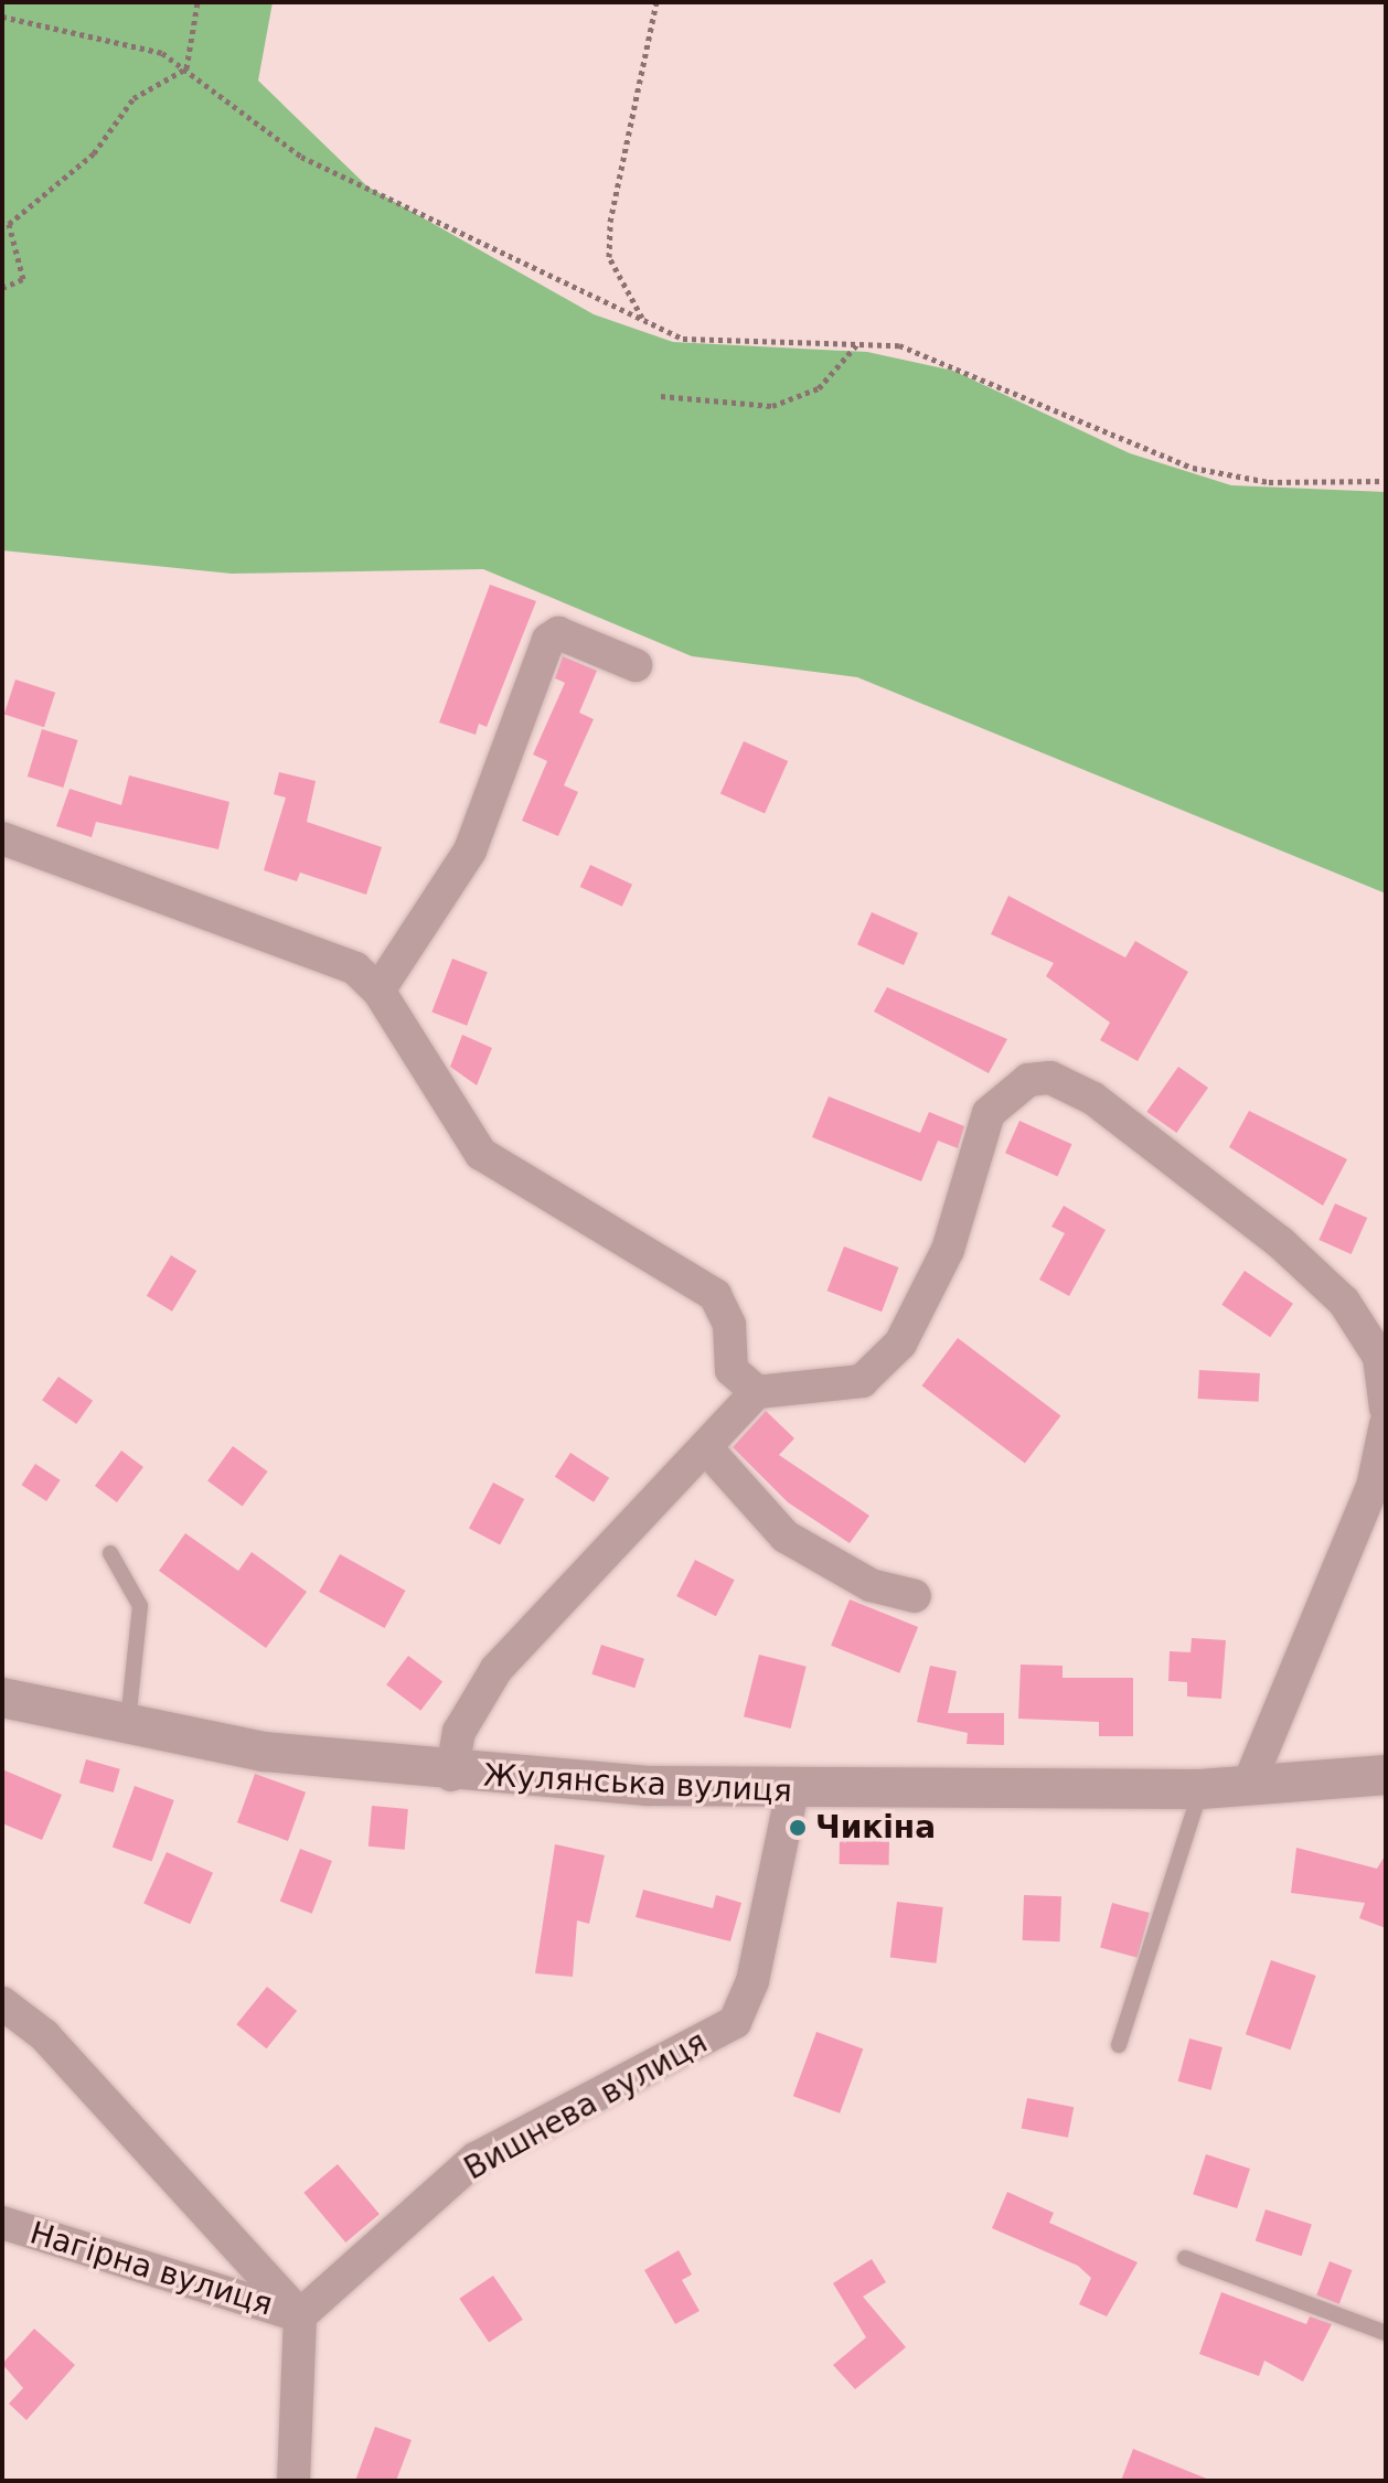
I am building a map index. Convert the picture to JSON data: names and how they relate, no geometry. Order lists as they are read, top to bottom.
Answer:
{
  "streets": {
    "street": ["Жулянська вулиця", "Вишнева вулиця", "Нагірна вулиця"]
  },
  "crossings": [
    ["Жулянська вулиця", "Вишнева вулиця"],
    ["Вишнева вулиця", "Нагірна вулиця"]
  ],
  "places": ["Чикіна"]
}
